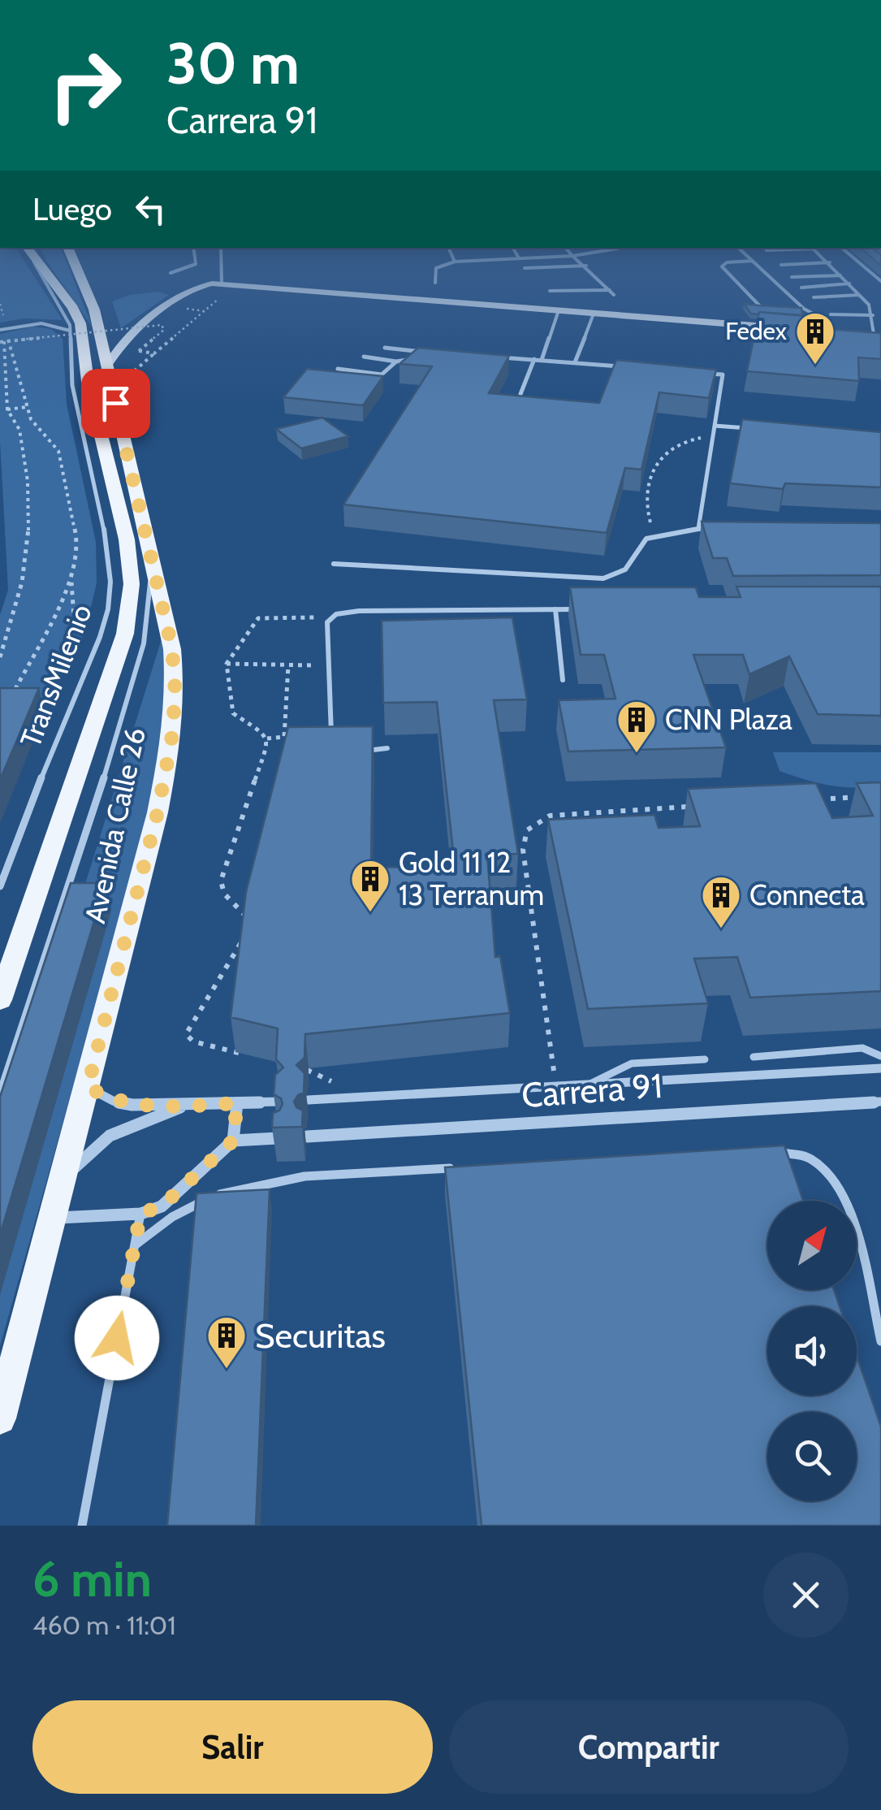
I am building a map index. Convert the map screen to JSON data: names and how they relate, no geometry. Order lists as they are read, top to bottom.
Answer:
{
  "streets": {
    "main road": ["Avenida Calle 26"],
    "street": ["Carrera 91"],
    "lane": ["TransMilenio"]
  },
  "places": {
    "building": [
      "Fedex",
      "CNN Plaza",
      "Gold 11 12 13 Terranum",
      "Connecta",
      "Securitas"
    ]
  },
  "north": "top right",
  "page": {
    "turn": ["30 m", "Carrera 91"],
    "then": "Luego",
    "heading": ["6 min", "460 m · 11:01"],
    "buttons": ["Salir", "Compartir"]
  }
}
